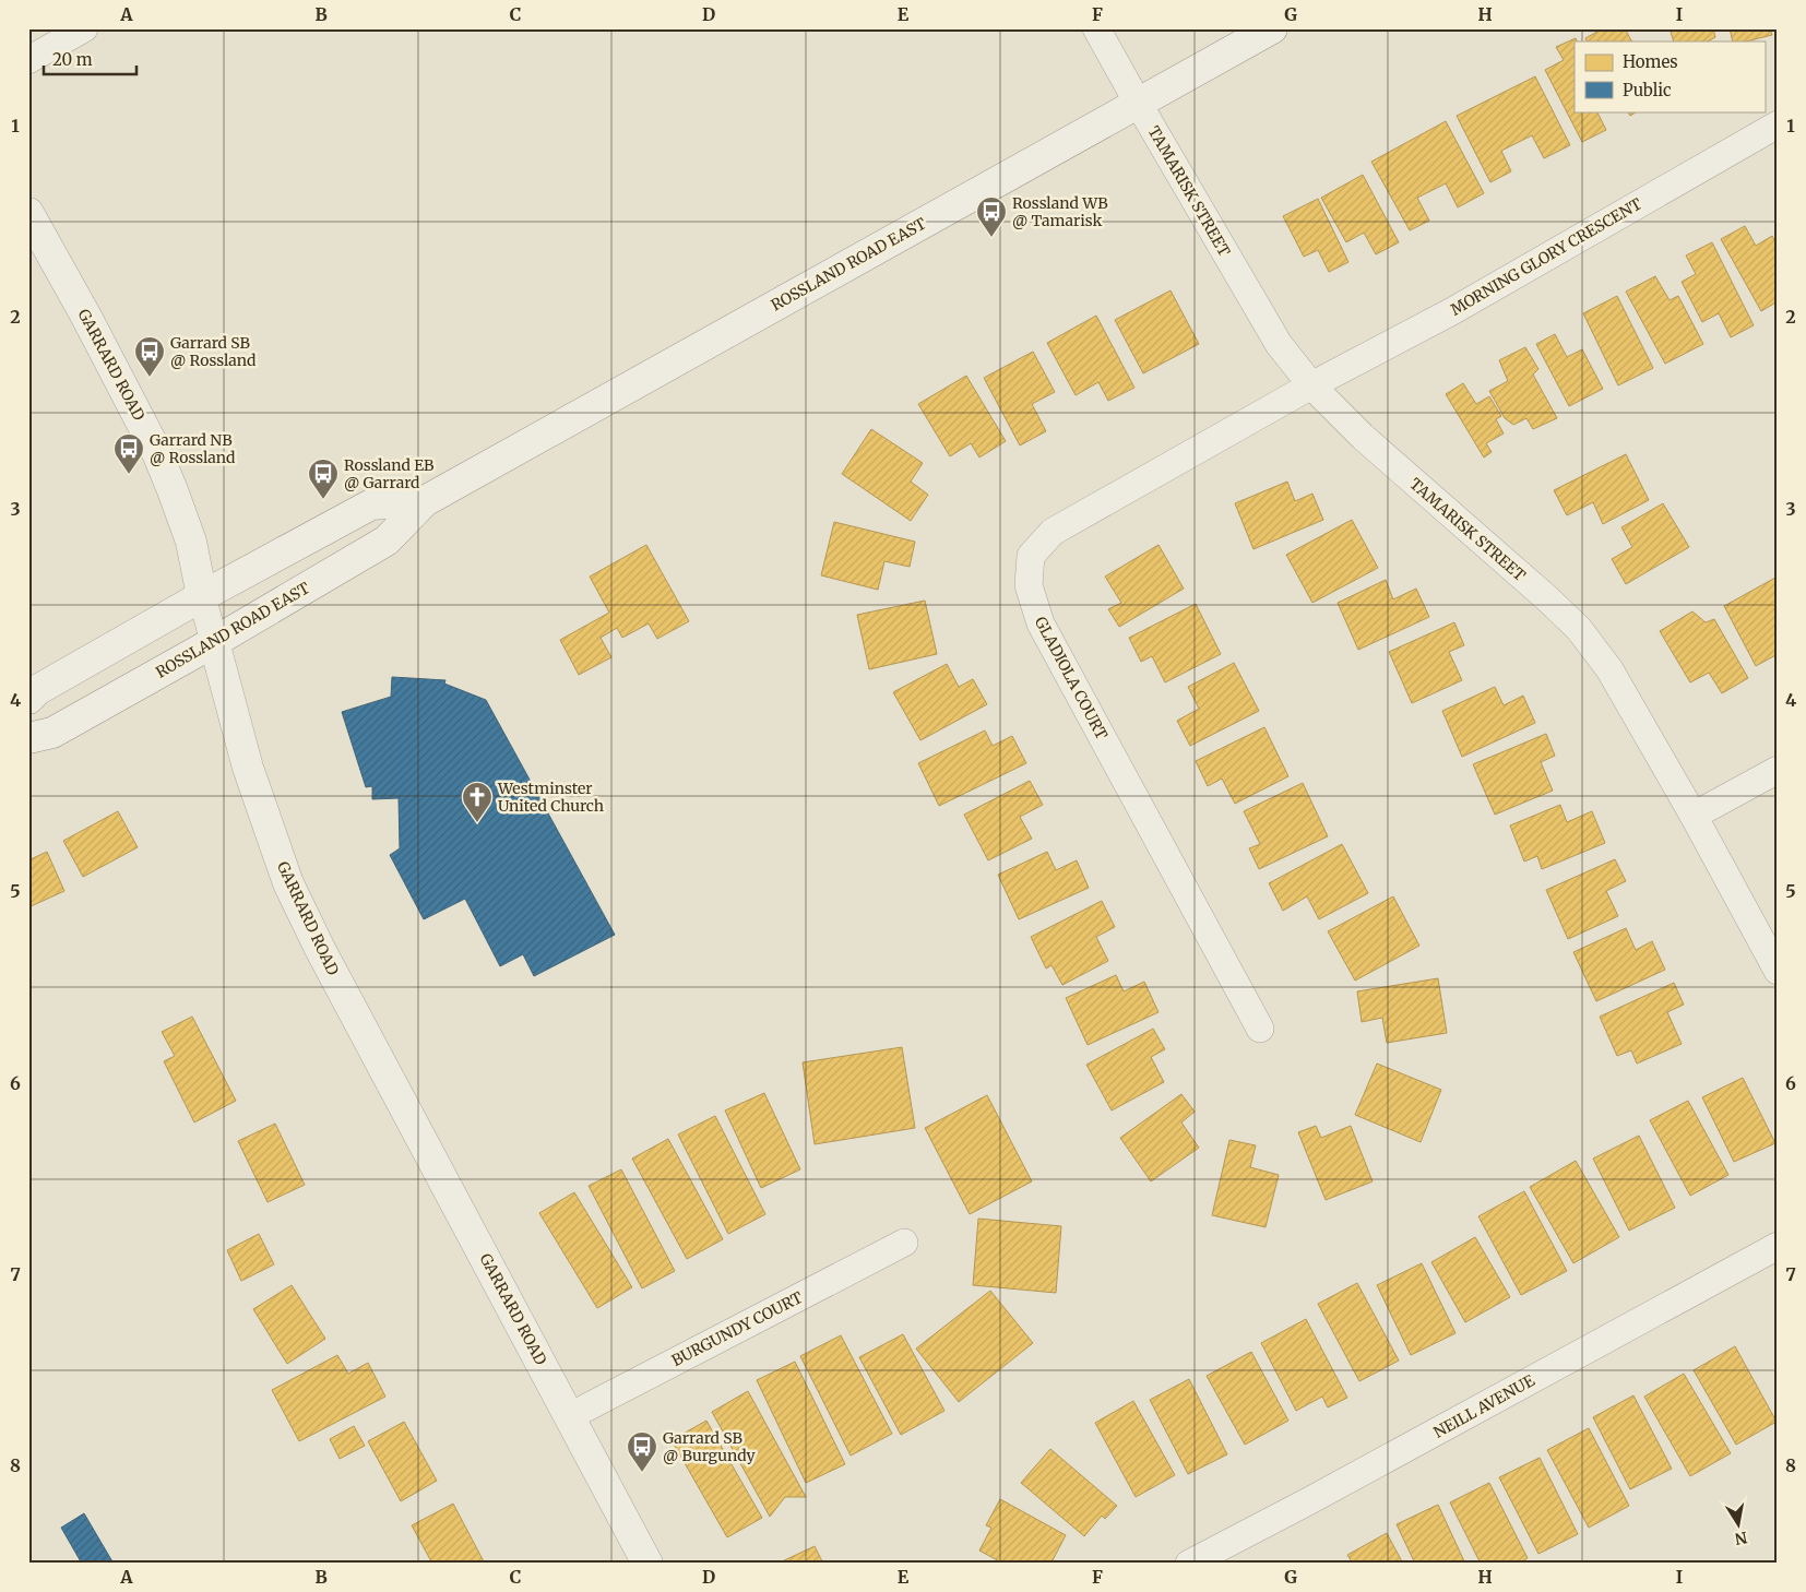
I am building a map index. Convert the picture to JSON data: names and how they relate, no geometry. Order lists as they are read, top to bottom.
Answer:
{
  "streets": {
    "main road": ["ROSSLAND ROAD EAST", "GARRARD ROAD"],
    "street": [
      "TAMARISK STREET",
      "MORNING GLORY CRESCENT",
      "GLADIOLA COURT",
      "BURGUNDY COURT",
      "NEILL AVENUE"
    ]
  },
  "crossings": [
    ["TAMARISK STREET", "MORNING GLORY CRESCENT"],
    ["TAMARISK STREET", "ROSSLAND ROAD EAST"],
    ["TAMARISK STREET", "GLADIOLA COURT"],
    ["MORNING GLORY CRESCENT", "GLADIOLA COURT"],
    ["ROSSLAND ROAD EAST", "GARRARD ROAD"],
    ["GARRARD ROAD", "BURGUNDY COURT"]
  ],
  "places": {
    "bus stop": [
      "Rossland WB @ Tamarisk",
      "Garrard SB @ Rossland",
      "Garrard NB @ Rossland",
      "Rossland EB @ Garrard",
      "Garrard SB @ Burgundy"
    ],
    "church": ["Westminster United Church"]
  },
  "legend": ["Homes", "Public"],
  "scale_bar": "20 m",
  "north": "bottom",
  "grid": {
    "columns": [
      "A",
      "B",
      "C",
      "D",
      "E",
      "F",
      "G",
      "H",
      "I"
    ],
    "rows": [
      "1",
      "2",
      "3",
      "4",
      "5",
      "6",
      "7",
      "8"
    ]
  }
}
